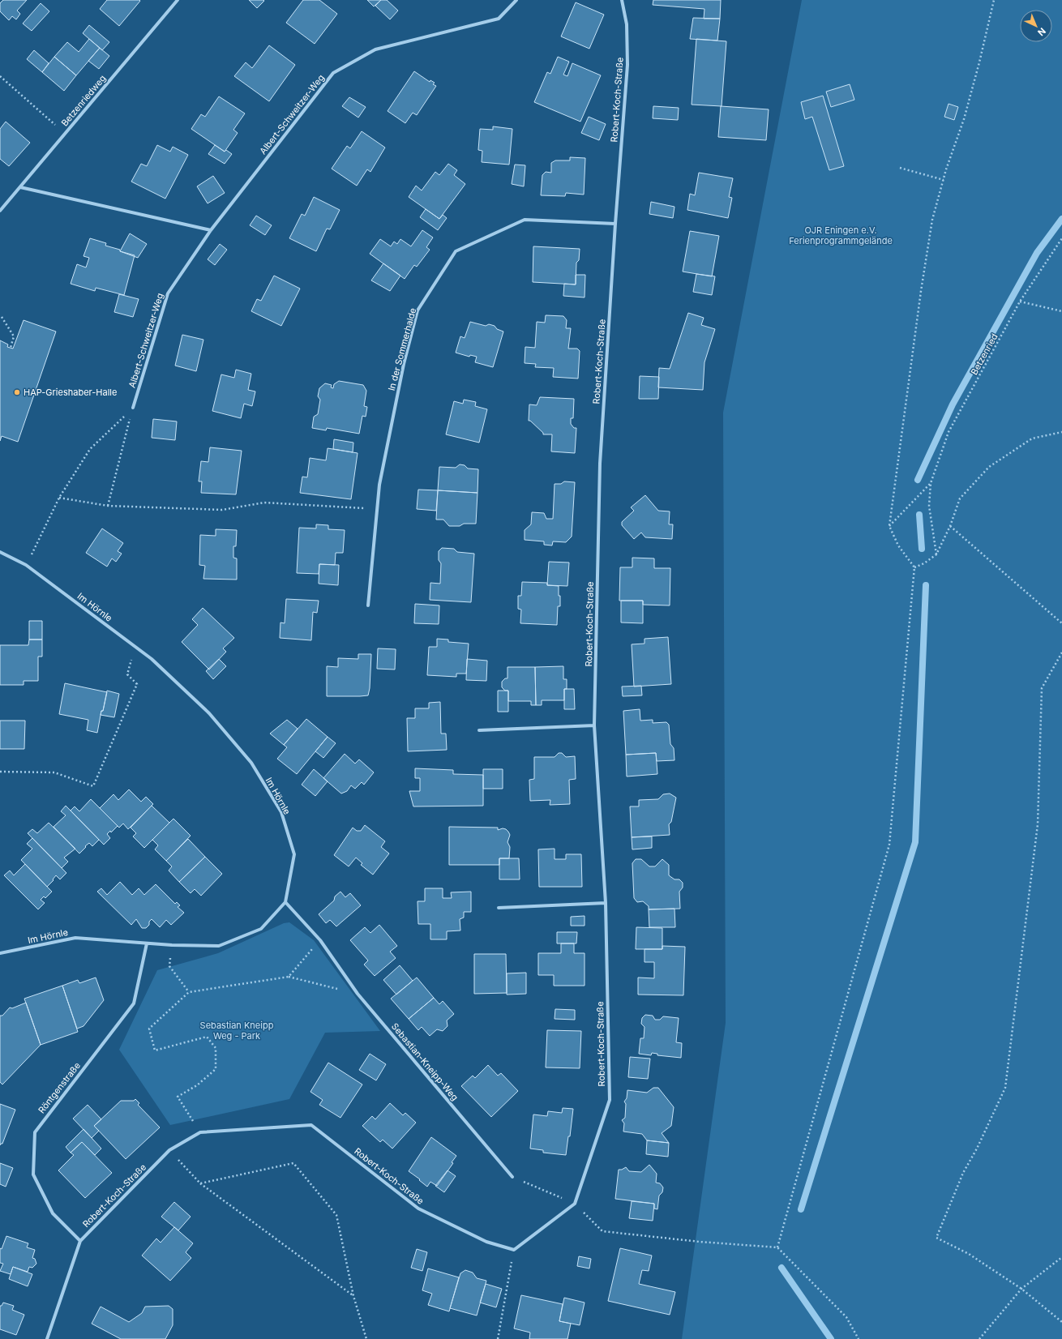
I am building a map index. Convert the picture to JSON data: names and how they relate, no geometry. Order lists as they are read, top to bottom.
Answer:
{
  "streets": {
    "street": [
      "Robert-Koch-Straße",
      "Betzenriedweg",
      "Albert-Schweitzer-Weg",
      "In der Sommerhalde",
      "Im Hörnle",
      "Sebastian-Kneipp-Weg",
      "Röntgenstraße"
    ],
    "path": ["Betzenried"]
  },
  "crossings": [
    ["Robert-Koch-Straße", "In der Sommerhalde"],
    ["Robert-Koch-Straße", "Röntgenstraße"],
    ["Im Hörnle", "Sebastian-Kneipp-Weg"],
    ["Im Hörnle", "Röntgenstraße"]
  ],
  "parks": ["OJR Eningen e.V. Ferienprogrammgelände", "Sebastian Kneipp Weg - Park"],
  "places": ["HAP-Grieshaber-Halle"],
  "north": "bottom right"
}
